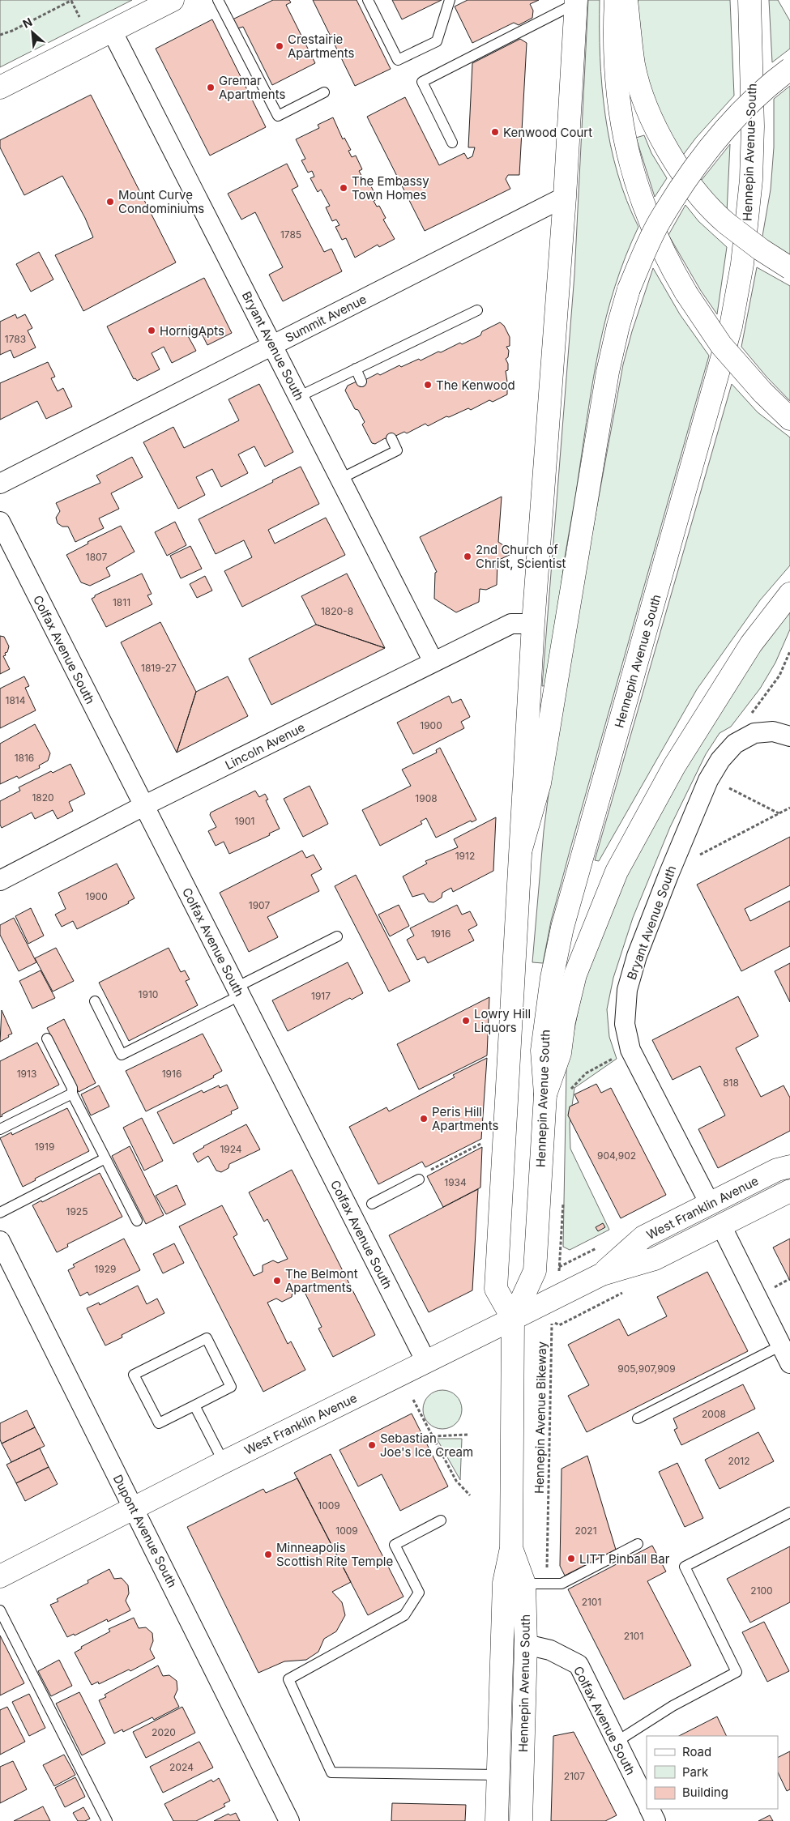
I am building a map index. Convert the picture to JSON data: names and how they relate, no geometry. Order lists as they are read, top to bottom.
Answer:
{
  "streets": {
    "main road": ["Hennepin Avenue South", "West Franklin Avenue"],
    "street": [
      "Summit Avenue",
      "Bryant Avenue South",
      "Colfax Avenue South",
      "Lincoln Avenue",
      "Dupont Avenue South"
    ],
    "path": ["Hennepin Avenue Bikeway"]
  },
  "crossings": [
    ["Hennepin Avenue South", "Summit Avenue"],
    ["Hennepin Avenue South", "Colfax Avenue South"],
    ["Hennepin Avenue South", "Lincoln Avenue"],
    ["Hennepin Avenue South", "West Franklin Avenue"],
    ["Summit Avenue", "Bryant Avenue South"],
    ["Bryant Avenue South", "Lincoln Avenue"],
    ["Bryant Avenue South", "West Franklin Avenue"],
    ["Colfax Avenue South", "Lincoln Avenue"],
    ["Colfax Avenue South", "West Franklin Avenue"],
    ["West Franklin Avenue", "Hennepin Avenue Bikeway"],
    ["West Franklin Avenue", "Dupont Avenue South"]
  ],
  "places": [
    "Crestairie Apartments",
    "Gremar Apartments",
    "Kenwood Court",
    "The Embassy Town Homes",
    "Mount Curve Condominiums",
    "HornigApts",
    "The Kenwood",
    "2nd Church of Christ, Scientist",
    "Lowry Hill Liquors",
    "Peris Hill Apartments",
    "The Belmont Apartments",
    "Sebastian Joe's Ice Cream",
    "Minneapolis Scottish Rite Temple",
    "LITT Pinball Bar"
  ],
  "house_numbers": [
    "1785",
    "1783",
    "1807",
    "1811",
    "1820-8",
    "1819-27",
    "1814",
    "1900",
    "1816",
    "1820",
    "1908",
    "1901",
    "1912",
    "1900",
    "1907",
    "1916",
    "1910",
    "1917",
    "1913",
    "1916",
    "818",
    "1919",
    "1924",
    "904,902",
    "1934",
    "1925",
    "1929",
    "905,907,909",
    "2008",
    "2012",
    "1009",
    "1009",
    "2021",
    "2100",
    "2101",
    "2101",
    "2020",
    "2024",
    "2107"
  ],
  "legend": ["Road", "Park", "Building"],
  "north": "top left"
}
